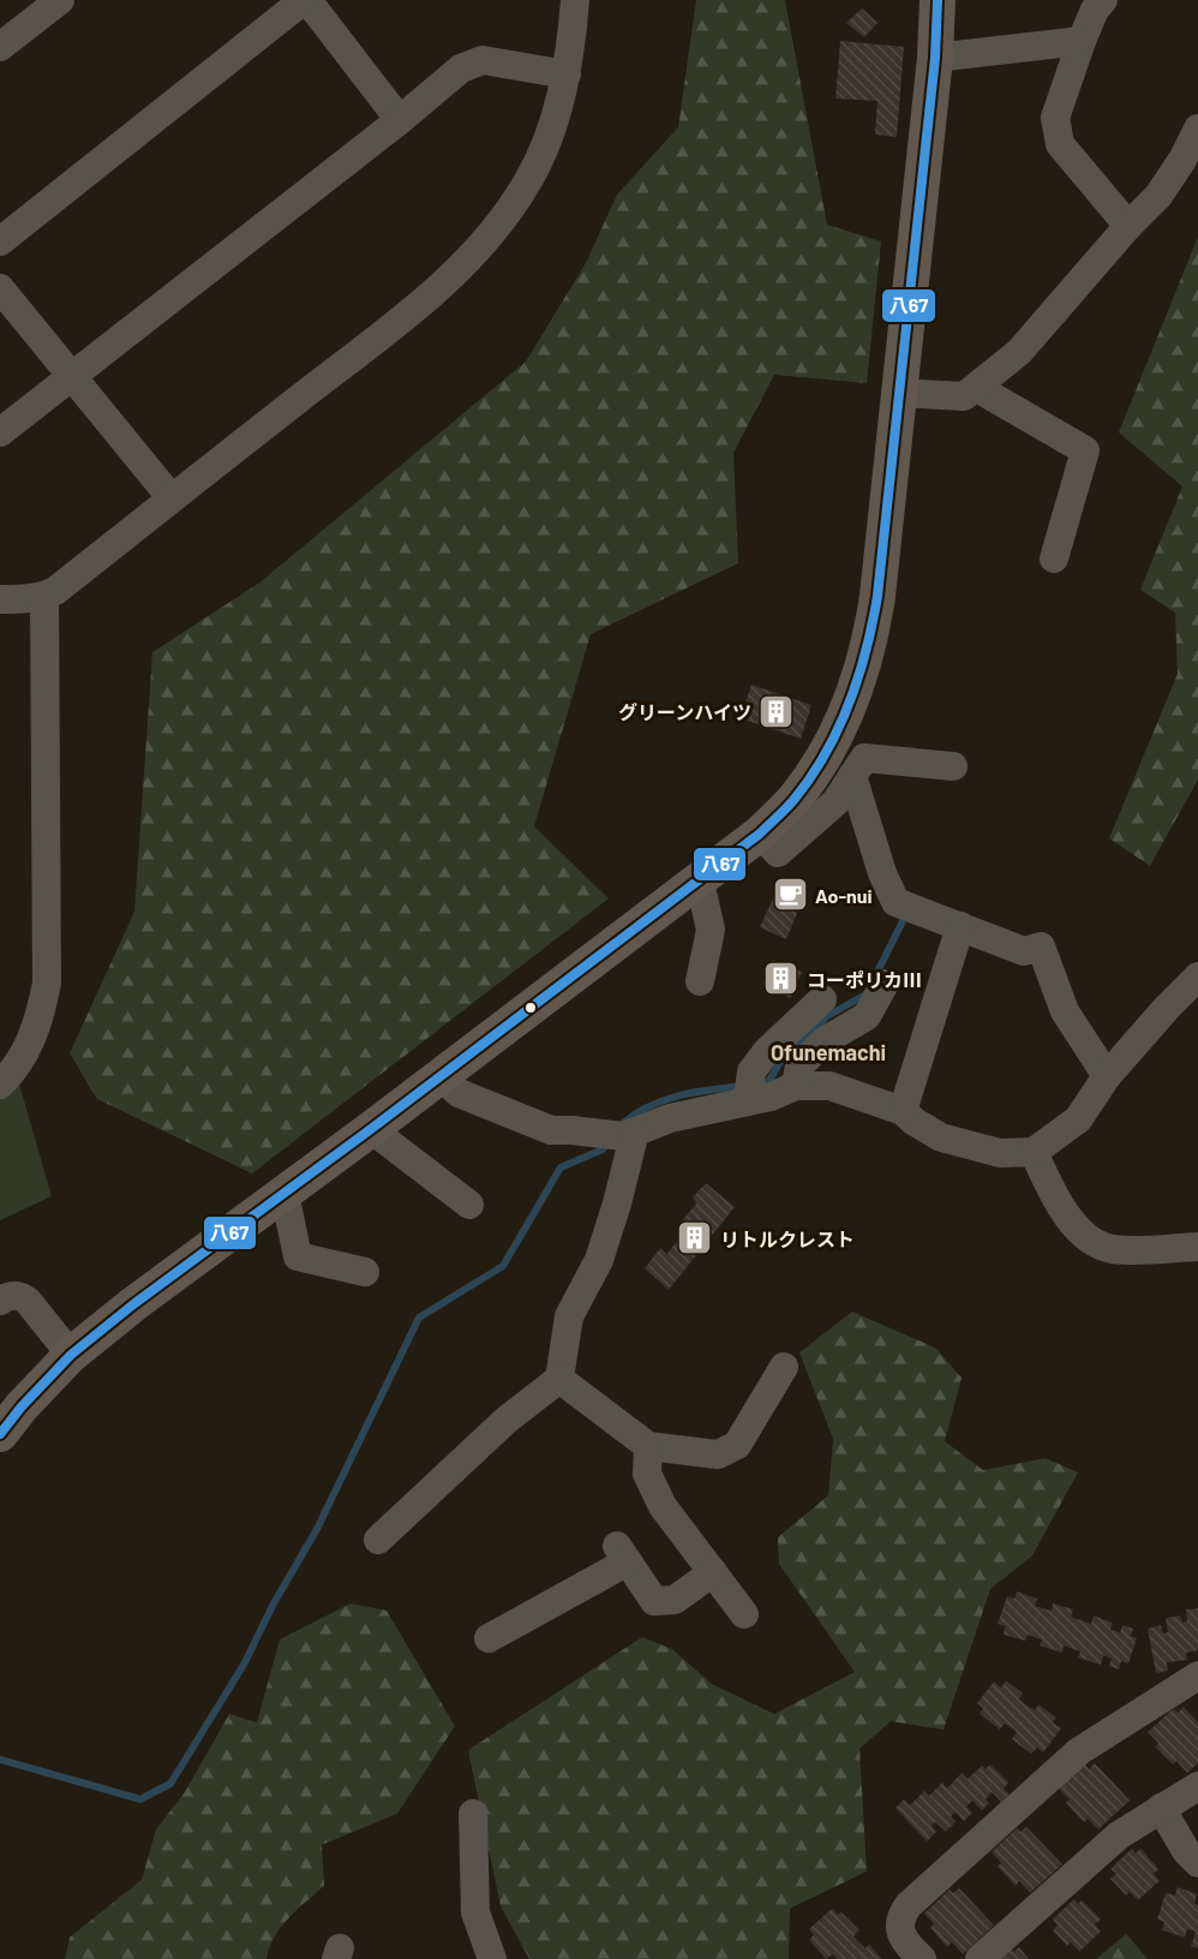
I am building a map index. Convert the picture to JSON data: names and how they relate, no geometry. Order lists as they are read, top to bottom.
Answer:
{
  "districts": ["Ofunemachi"],
  "places": {
    "building": ["グリーンハイツ", "コーポリカⅢ", "リトルクレスト"],
    "cafe": ["Ao-nui"]
  },
  "lines": ["transit line 八67"]
}
